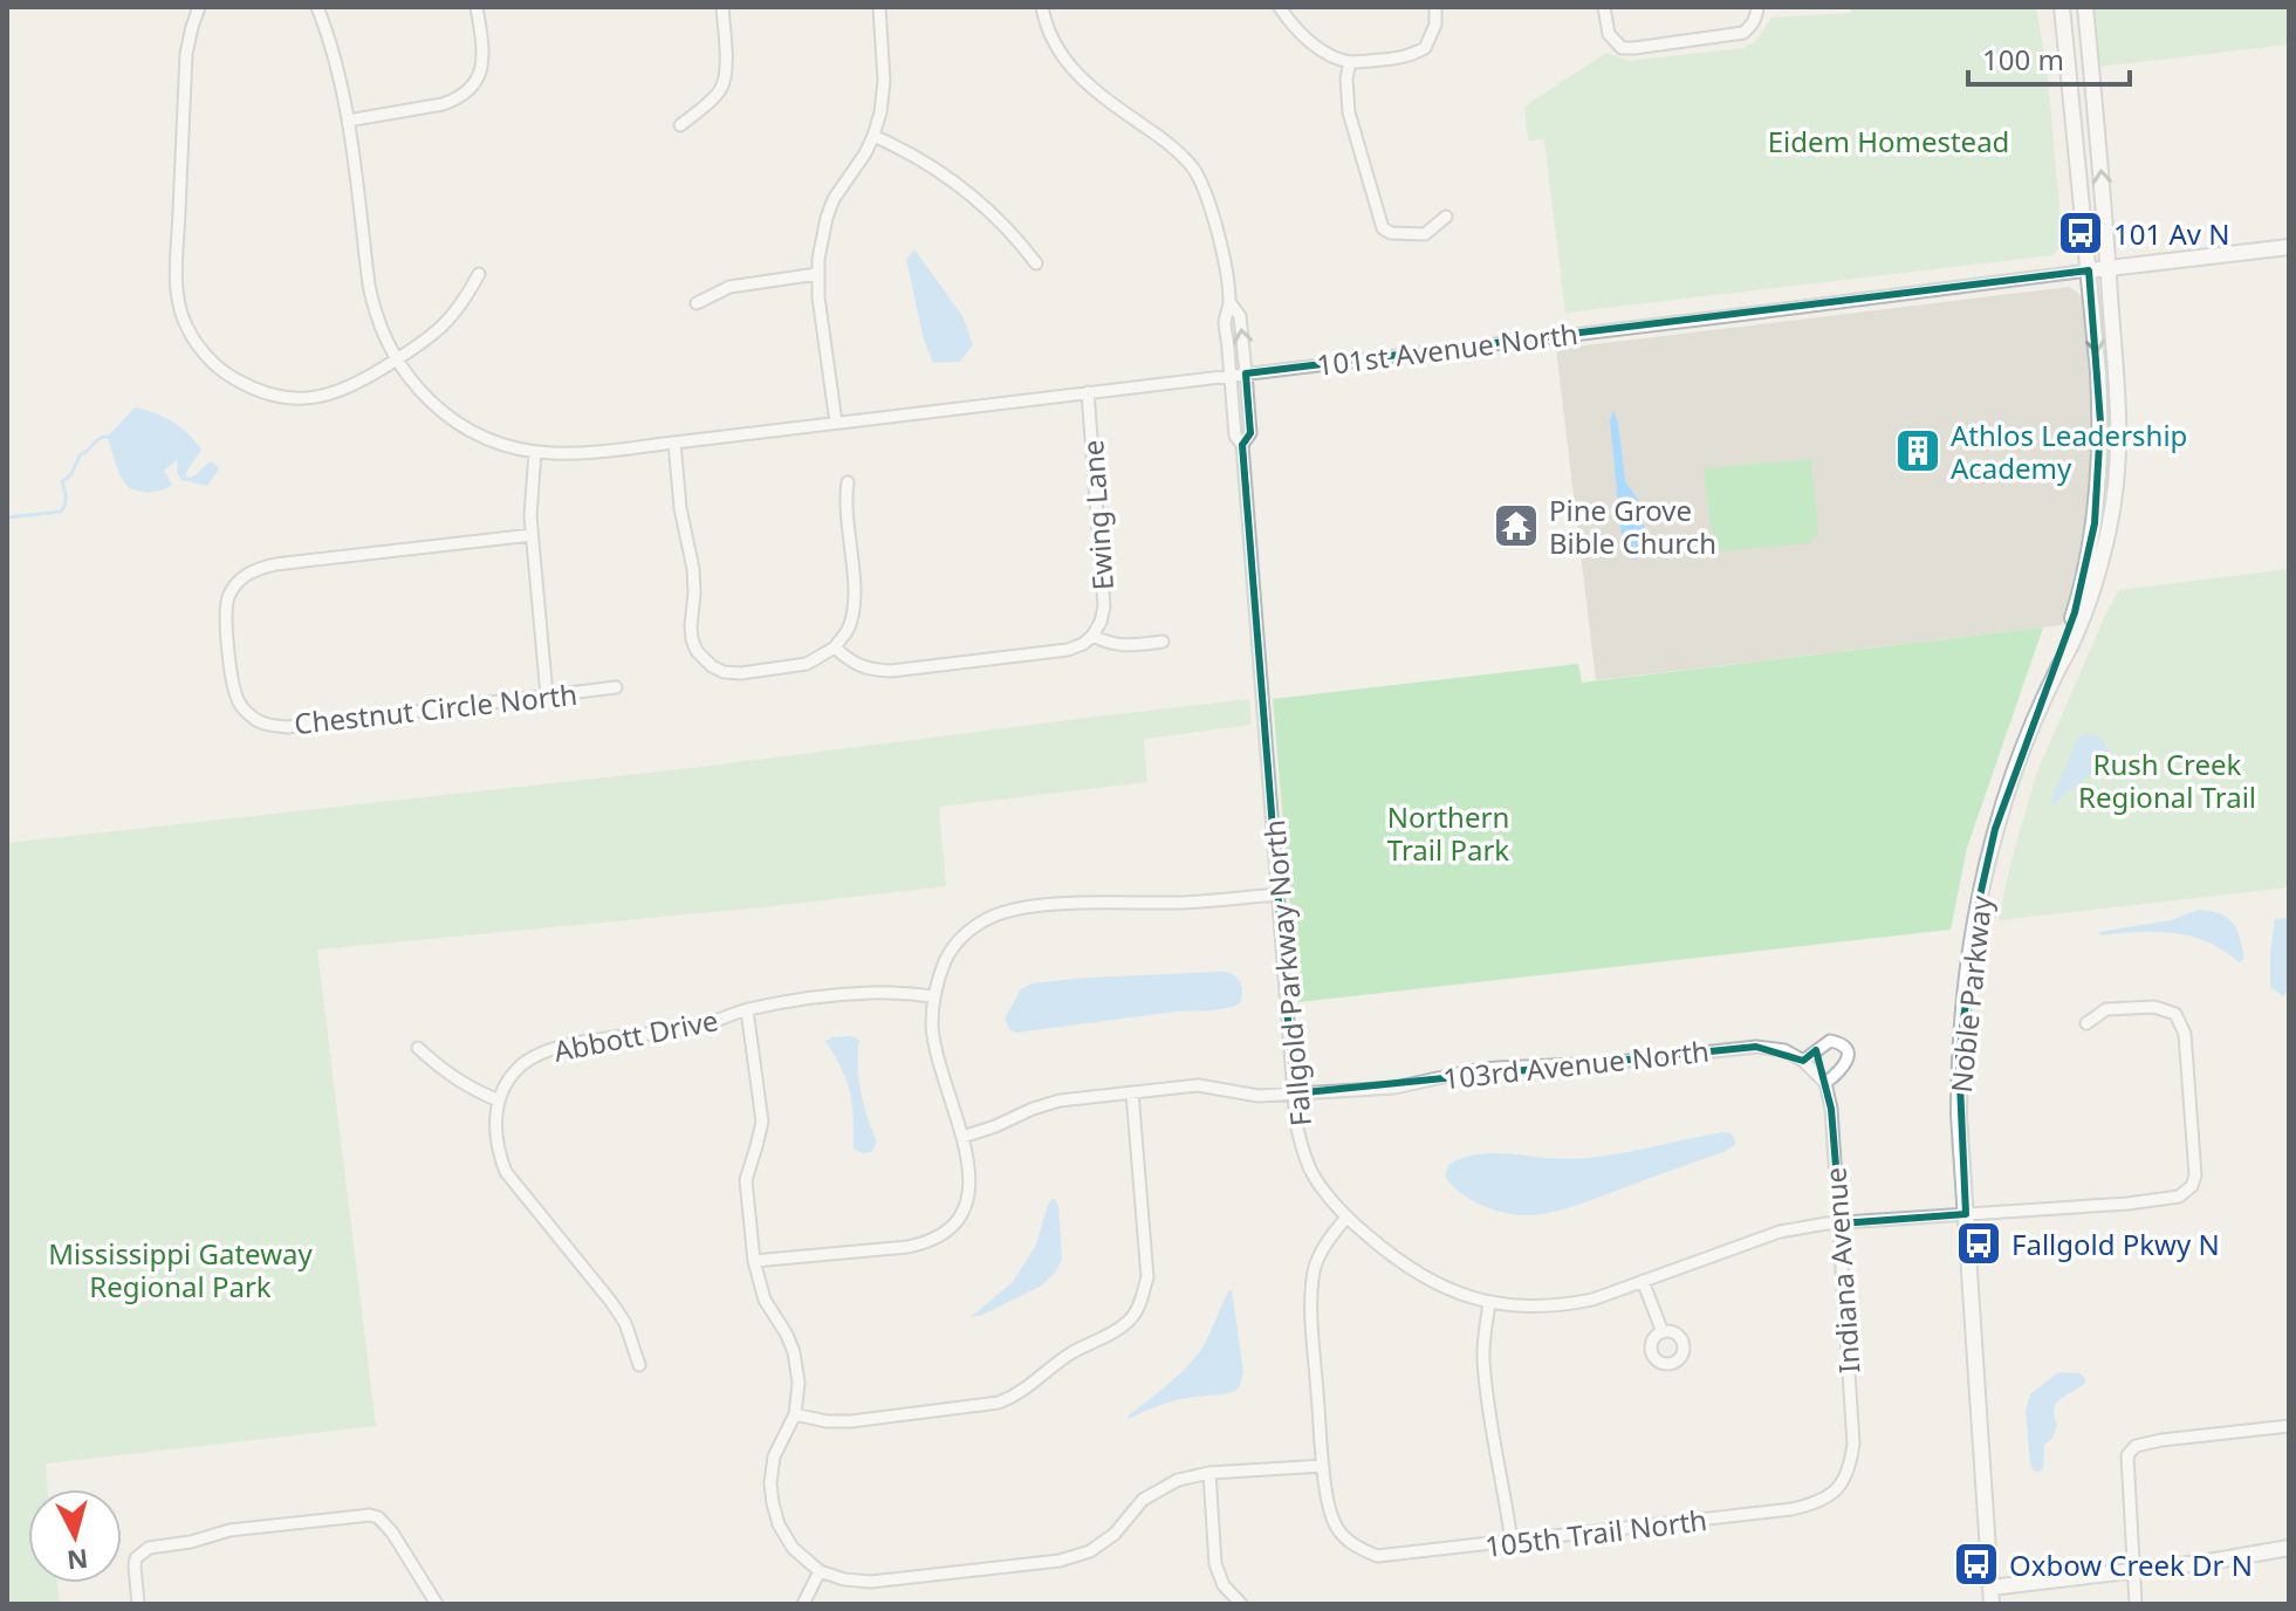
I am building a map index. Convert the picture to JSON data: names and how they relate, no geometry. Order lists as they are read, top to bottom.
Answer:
{
  "streets": {
    "main road": ["101st Avenue North", "Noble Parkway"],
    "street": [
      "Ewing Lane",
      "Chestnut Circle North",
      "Fallgold Parkway North",
      "Abbott Drive",
      "103rd Avenue North",
      "Indiana Avenue",
      "105th Trail North"
    ]
  },
  "crossings": [
    ["101st Avenue North", "Ewing Lane"],
    ["101st Avenue North", "Fallgold Parkway North"],
    ["101st Avenue North", "Noble Parkway"],
    ["Fallgold Parkway North", "Noble Parkway"],
    ["Fallgold Parkway North", "103rd Avenue North"],
    ["Fallgold Parkway North", "Indiana Avenue"],
    ["Indiana Avenue", "105th Trail North"]
  ],
  "parks": [
    "Eidem Homestead",
    "Rush Creek Regional Trail",
    "Northern Trail Park",
    "Mississippi Gateway Regional Park"
  ],
  "places": {
    "bus stop": ["101 Av N", "Fallgold Pkwy N", "Oxbow Creek Dr N"],
    "building": ["Athlos Leadership Academy"],
    "temple": ["Pine Grove Bible Church"]
  },
  "scale_bar": "100 m",
  "north": "bottom"
}
